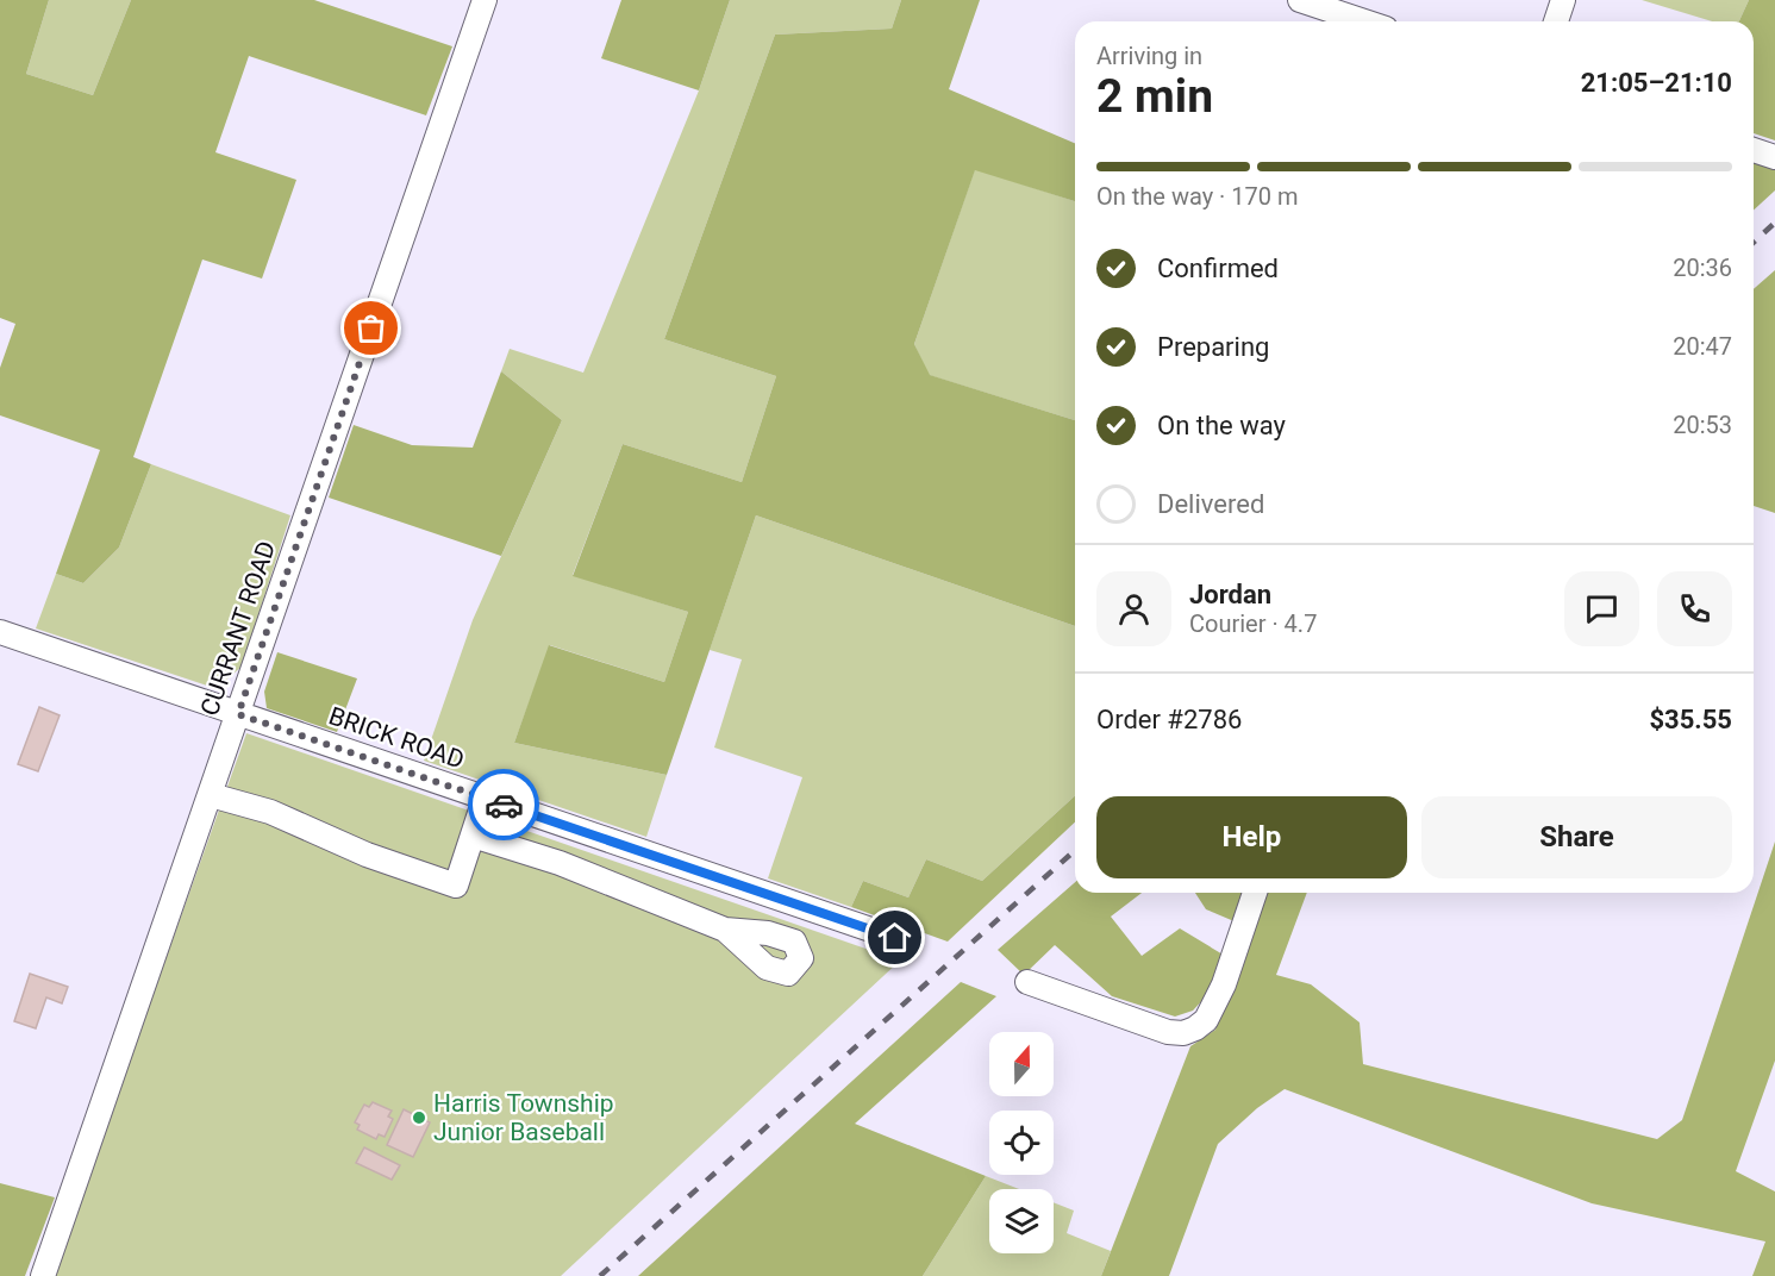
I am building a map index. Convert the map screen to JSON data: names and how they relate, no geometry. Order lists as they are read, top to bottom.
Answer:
{
  "streets": {
    "street": ["CURRANT ROAD", "BRICK ROAD"]
  },
  "crossings": [
    ["CURRANT ROAD", "BRICK ROAD"]
  ],
  "places": ["Harris Township Junior Baseball"],
  "north": "top",
  "page": {
    "heading": ["2 min", "Arriving in", "21:05–21:10"],
    "panel": [
      "Jordan",
      "Courier · 4.7",
      "Order #2786",
      "$35.55"
    ],
    "bar": "On the way · 170 m",
    "list": [
      ["Confirmed", "20:36"],
      ["Preparing", "20:47"],
      ["On the way", "20:53"],
      "Delivered"
    ],
    "buttons": ["Help", "Share"]
  }
}
